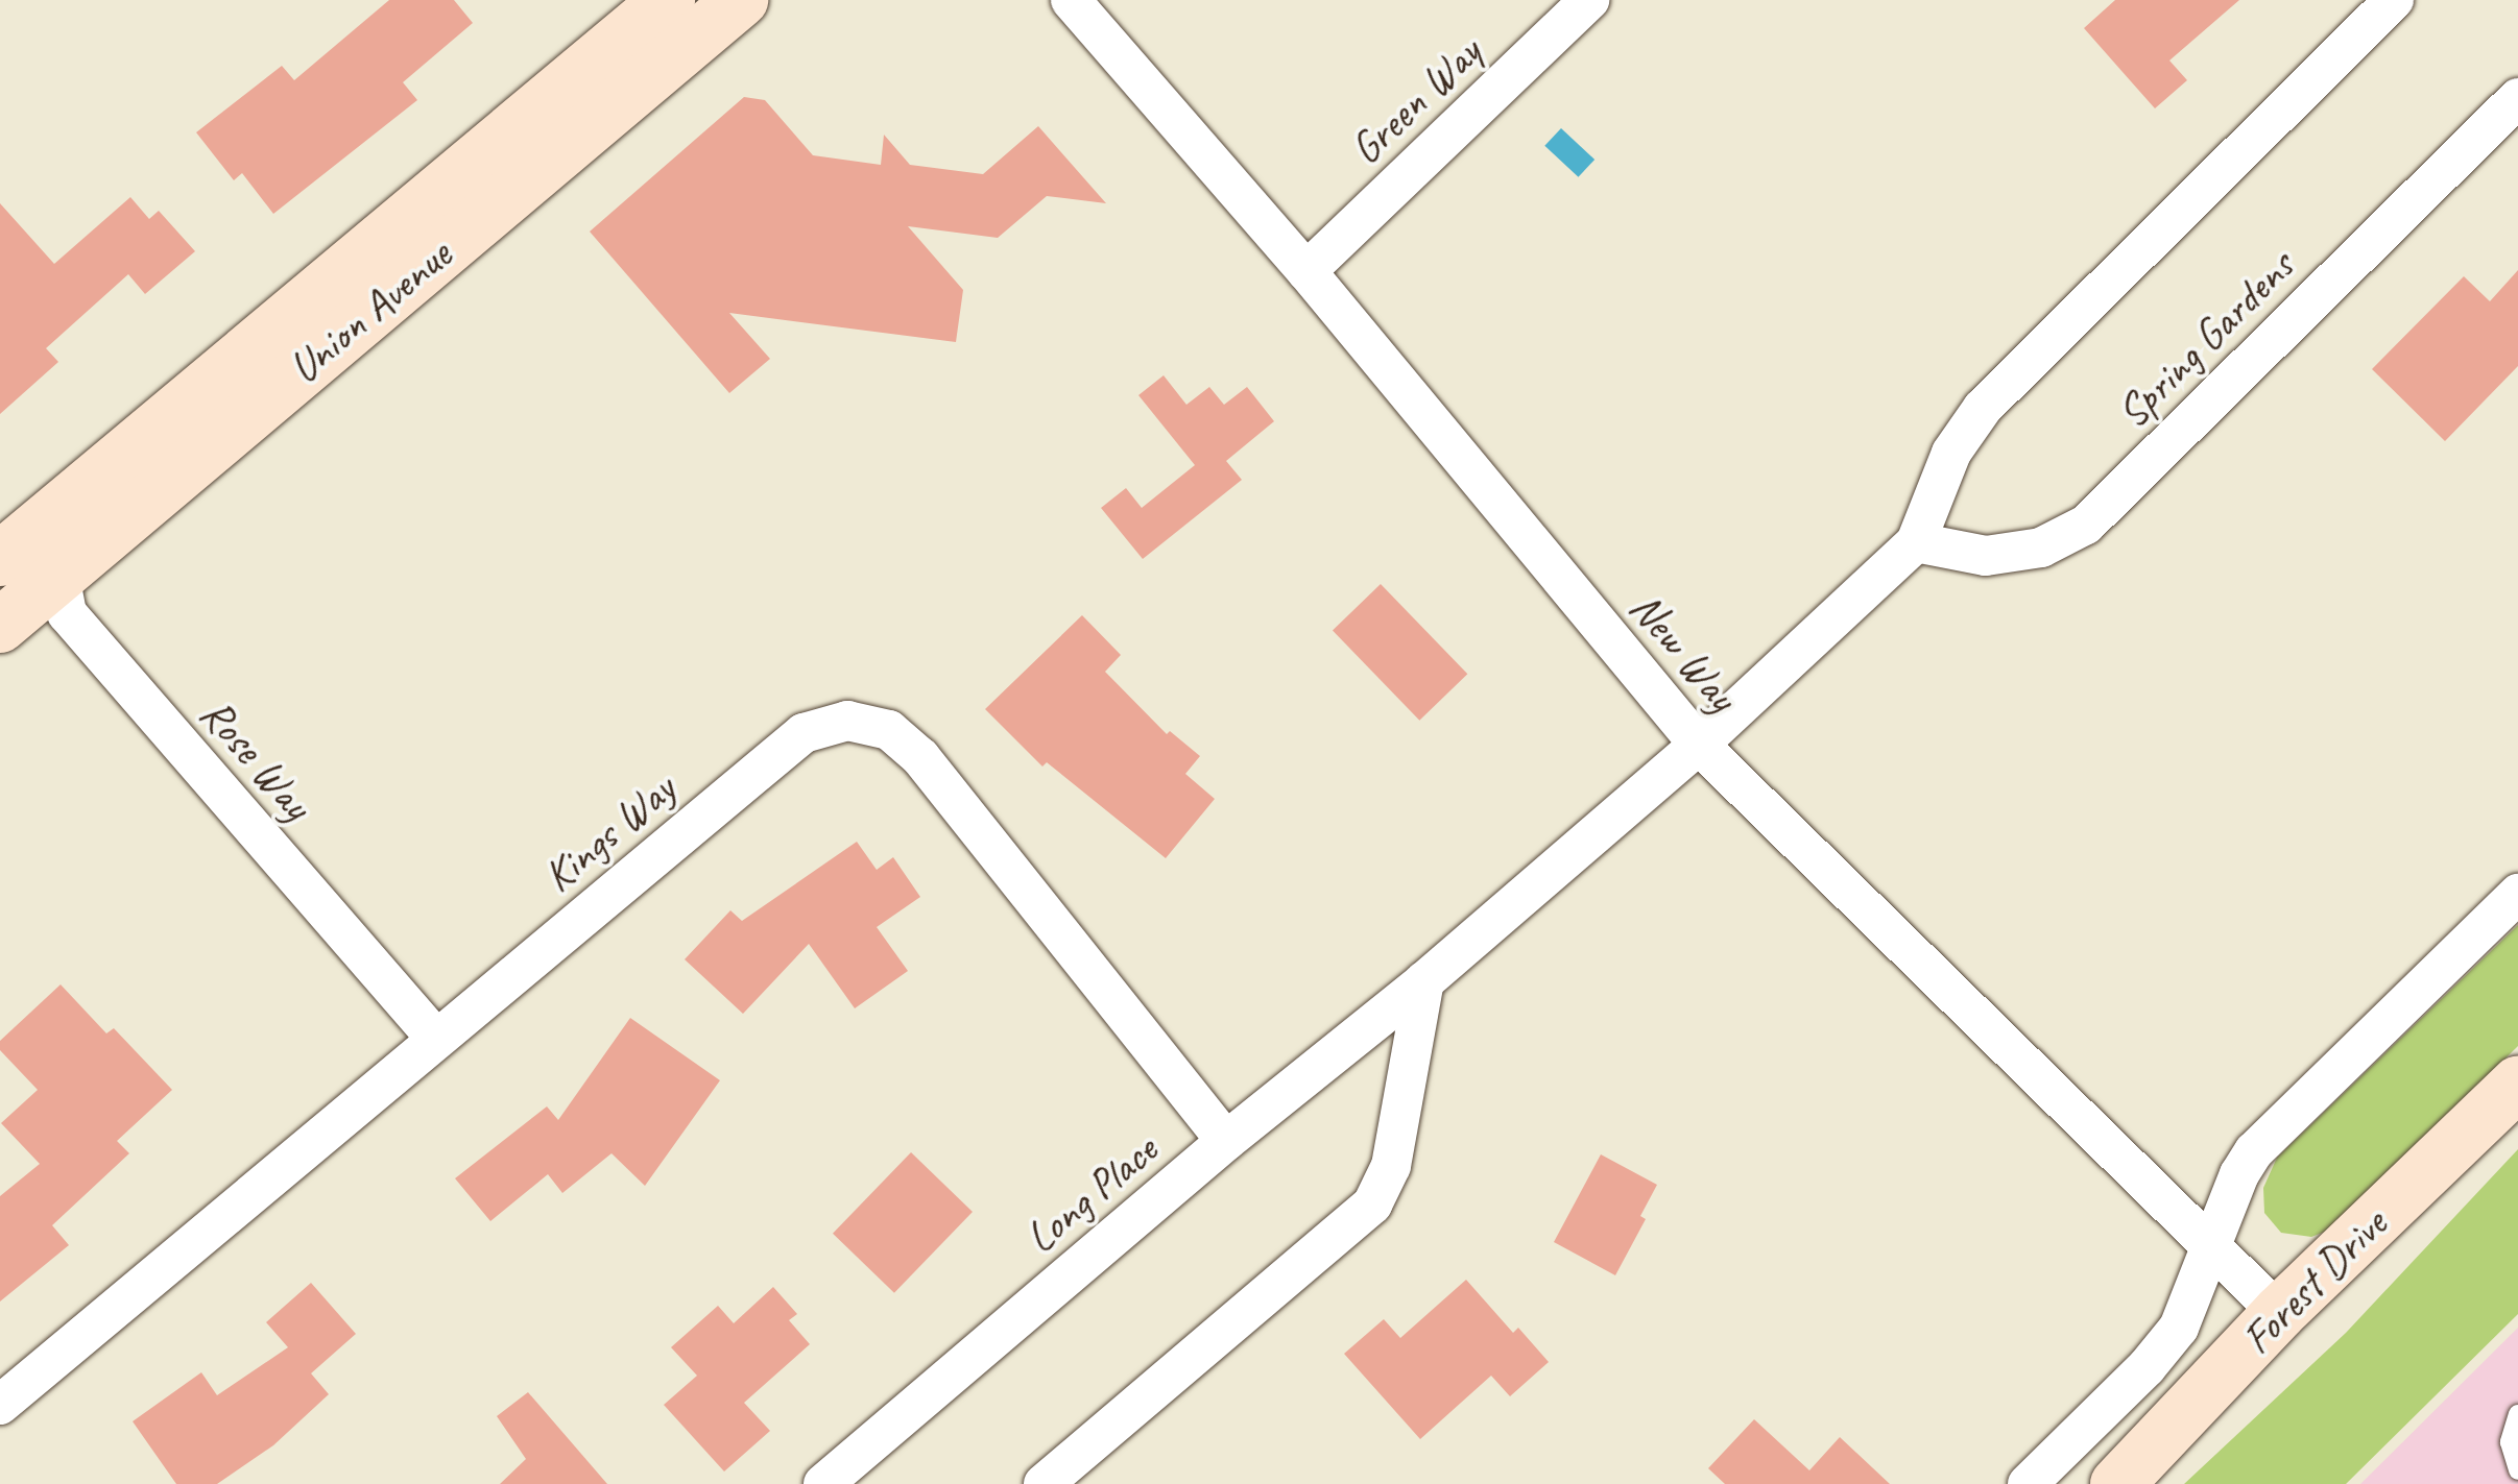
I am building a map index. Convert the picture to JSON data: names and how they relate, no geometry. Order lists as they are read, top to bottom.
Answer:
{
  "streets": {
    "street": [
      "Green Way",
      "Union Avenue",
      "Spring Gardens",
      "New Way",
      "Rose Way",
      "Kings Way",
      "Long Place",
      "Forest Drive"
    ]
  },
  "crossings": [
    ["Green Way", "New Way"],
    ["Union Avenue", "Rose Way"],
    ["New Way", "Long Place"],
    ["New Way", "Forest Drive"],
    ["Rose Way", "Kings Way"],
    ["Kings Way", "Long Place"]
  ]
}
